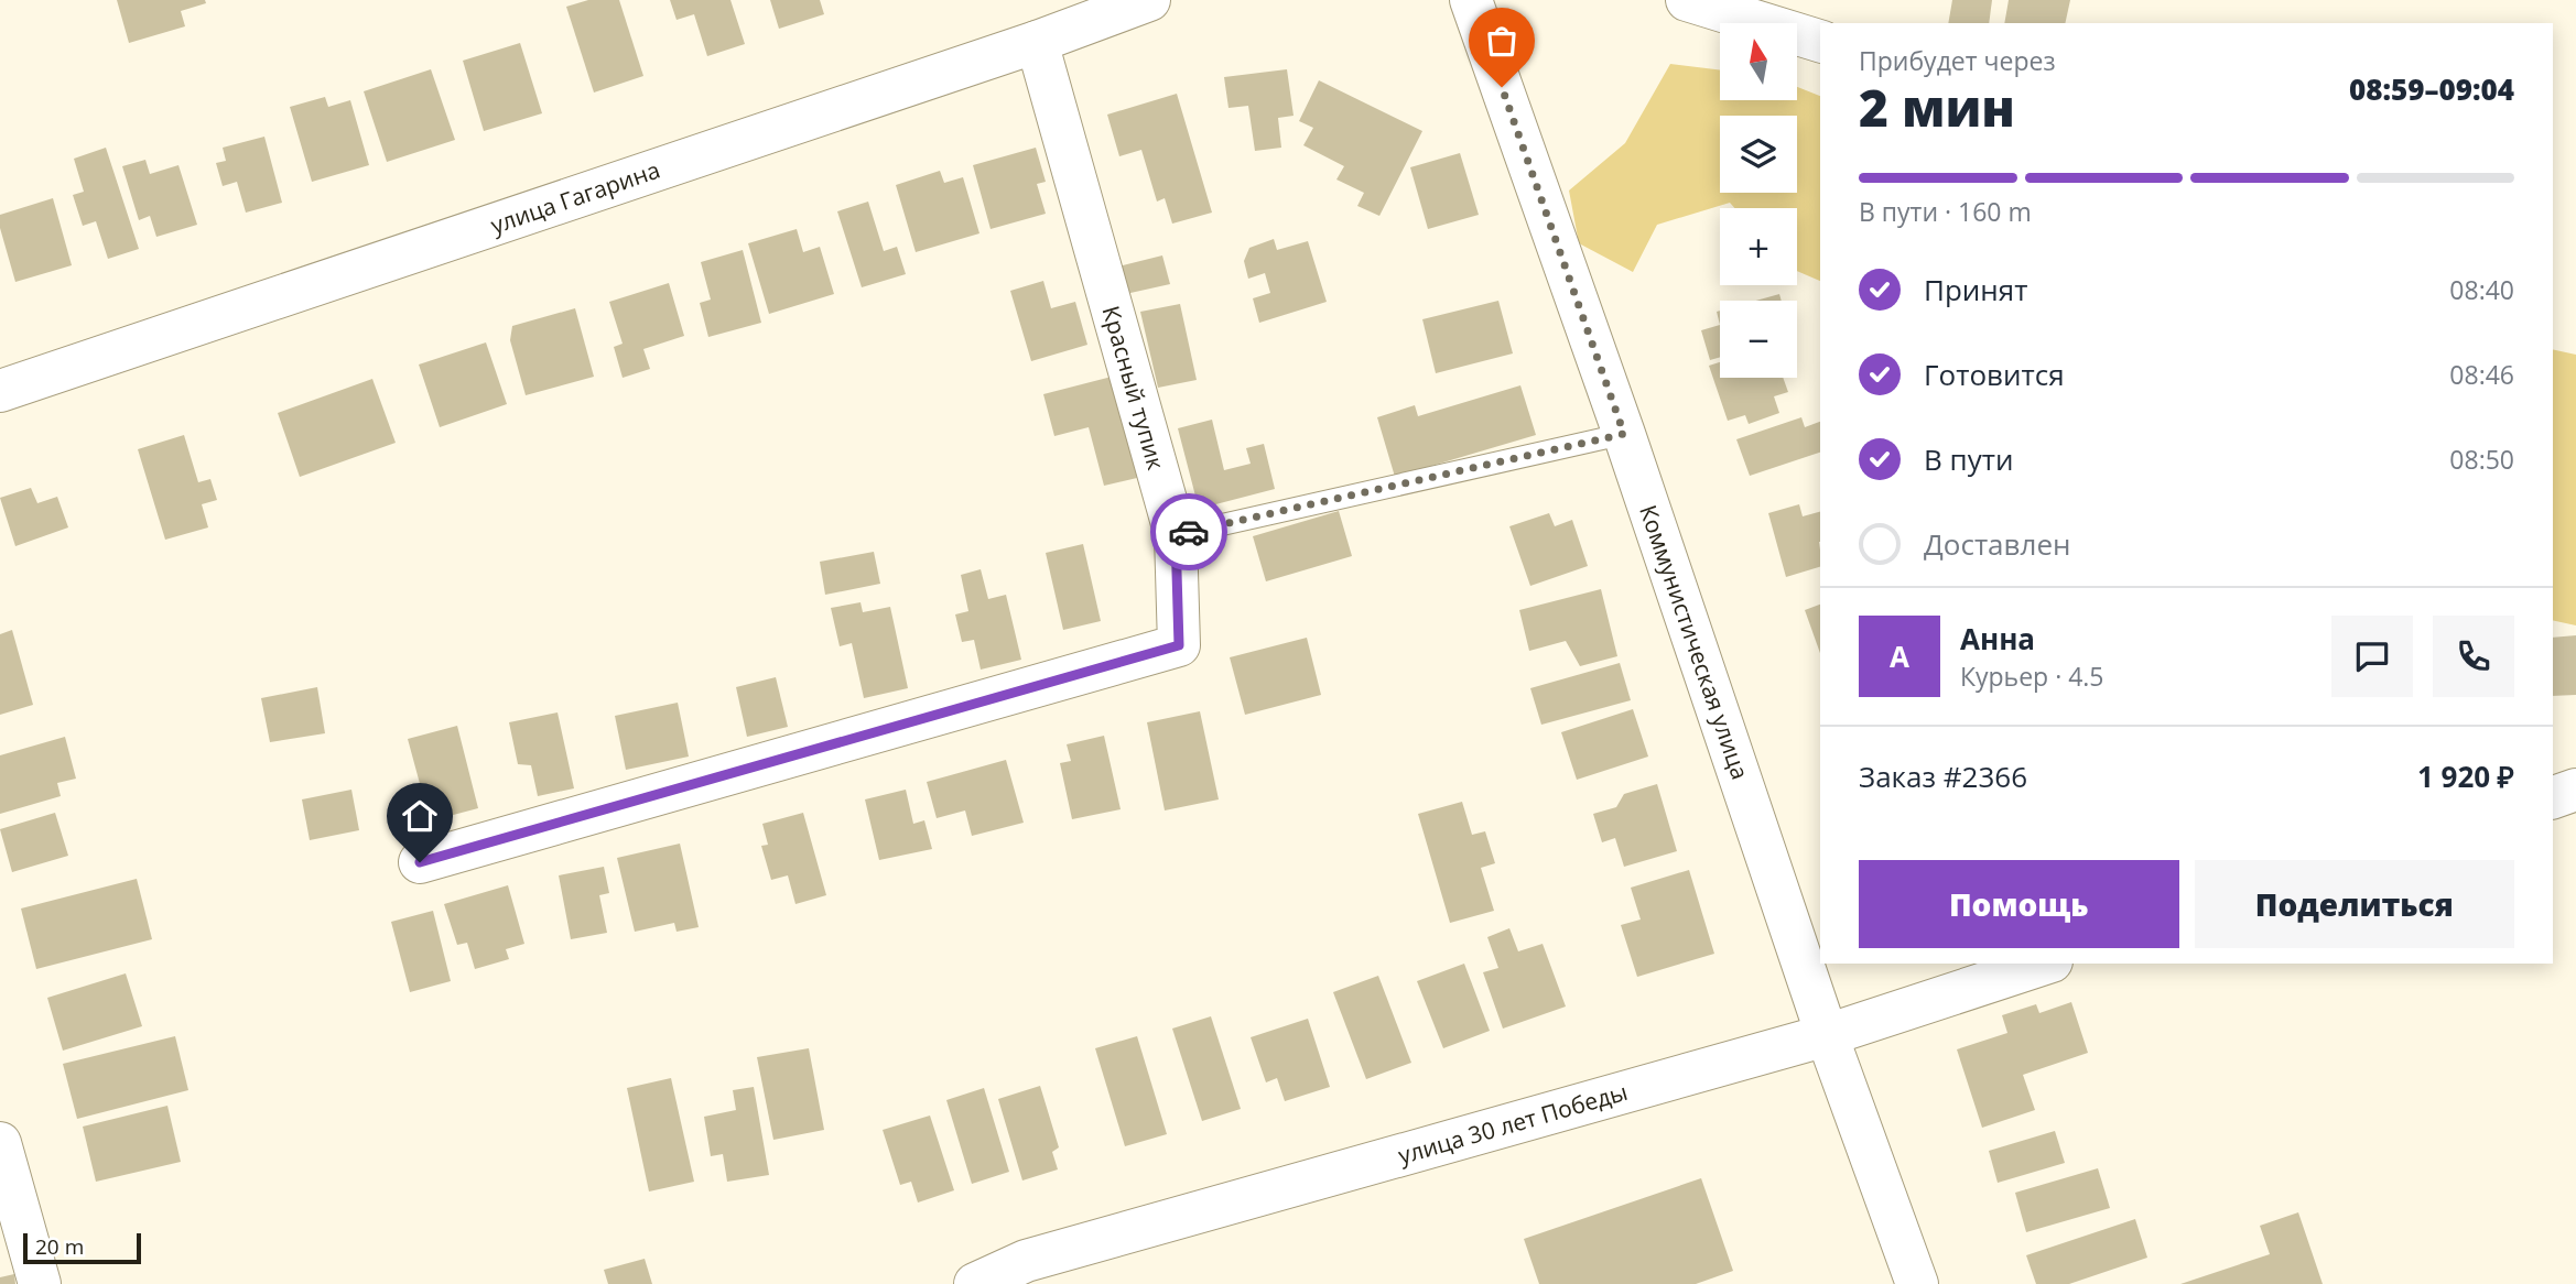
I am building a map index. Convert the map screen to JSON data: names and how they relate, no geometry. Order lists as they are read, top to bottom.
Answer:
{
  "streets": {
    "street": [
      "улица Гагарина",
      "Красный тупик",
      "Коммунистическая улица",
      "улица 30 лет Победы"
    ]
  },
  "crossings": [
    ["улица Гагарина", "Красный тупик"],
    ["Коммунистическая улица", "улица 30 лет Победы"]
  ],
  "scale_bar": "20 m",
  "north": "top",
  "page": {
    "map_buttons": ["+", "−"],
    "heading": ["2 мин", "Прибудет через", "08:59–09:04"],
    "panel": [
      "Анна",
      "Курьер · 4.5",
      "Заказ #2366",
      "1 920 ₽"
    ],
    "bar": "В пути · 160 m",
    "list": [
      ["Принят", "08:40"],
      ["Готовится", "08:46"],
      ["В пути", "08:50"],
      "Доставлен"
    ],
    "round": "А",
    "buttons": ["Помощь", "Поделиться"],
    "scale": "20 m"
  }
}
